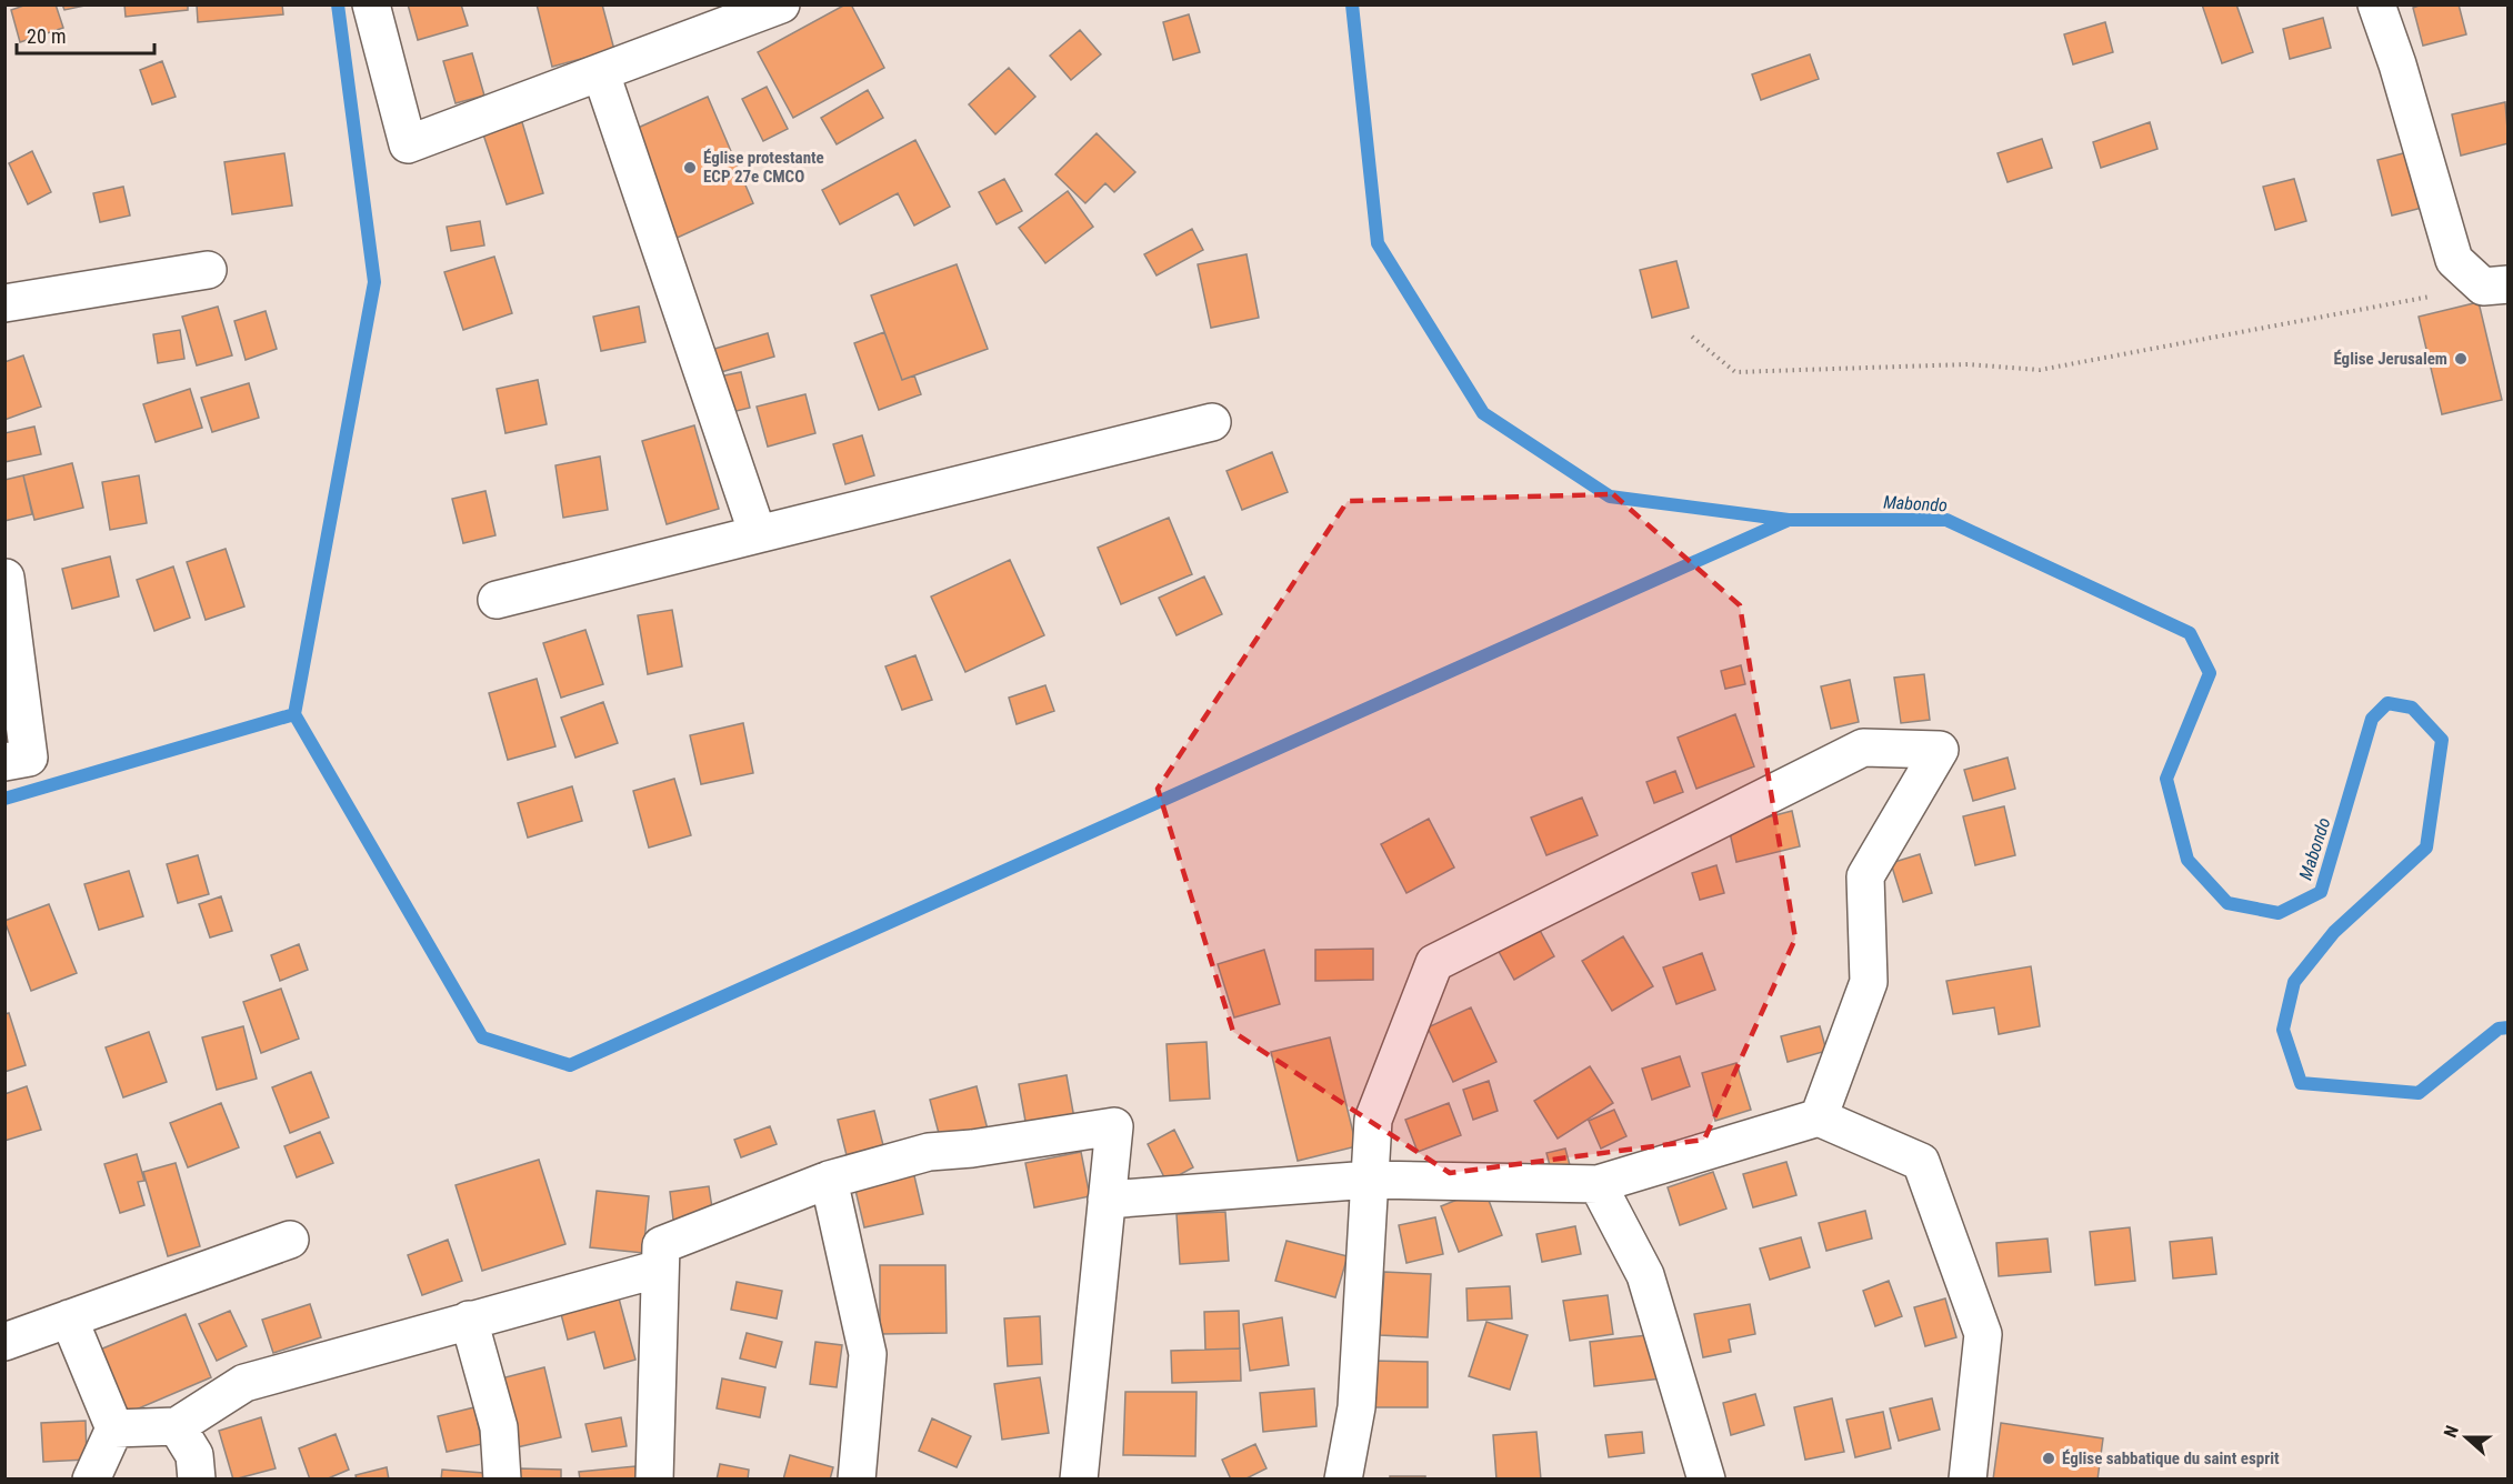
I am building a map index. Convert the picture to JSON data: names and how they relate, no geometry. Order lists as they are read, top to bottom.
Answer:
{
  "water": ["Mabondo"],
  "places": ["Église protestante ECP 27e CMCO", "Église Jerusalem", "Église sabbatique du saint esprit"],
  "scale_bar": "20 m",
  "north": "left"
}
